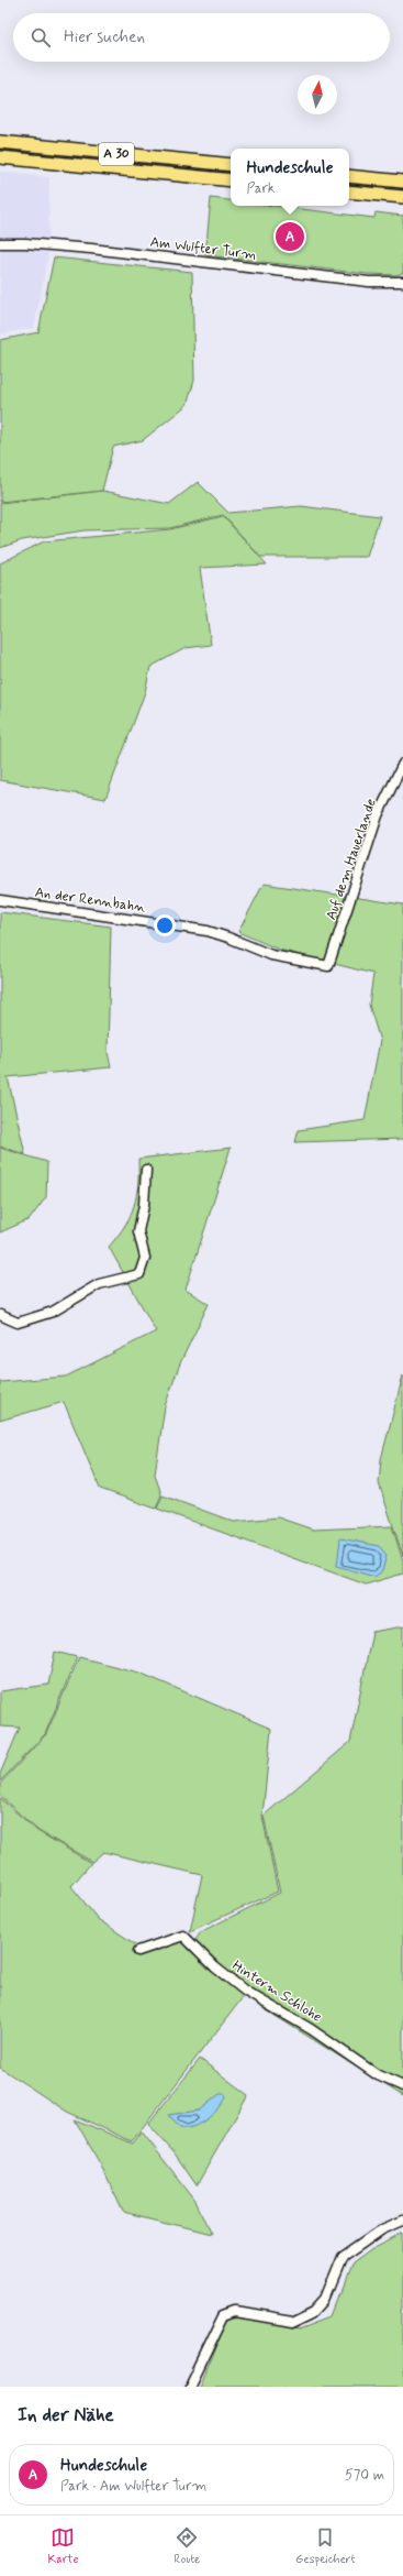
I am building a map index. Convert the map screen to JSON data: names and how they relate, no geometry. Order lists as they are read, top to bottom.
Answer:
{
  "streets": {
    "highway": ["A 30"],
    "street": [
      "Am Wulfter Turm",
      "Auf dem Hauerlande",
      "An der Rennbahn",
      "Hinterm Schlohe"
    ]
  },
  "crossings": [
    ["Auf dem Hauerlande", "An der Rennbahn"]
  ],
  "north": "top",
  "page": {
    "search": "Hier suchen",
    "popup": ["Hundeschule", "Park"],
    "pins": "A",
    "heading": "In der Nähe",
    "list": [
      {
        "mark": "A",
        "name": "Hundeschule",
        "note": "Park · Am Wulfter Turm",
        "value": "570 m"
      }
    ],
    "nav": ["Karte", "Route", "Gespeichert"]
  }
}
